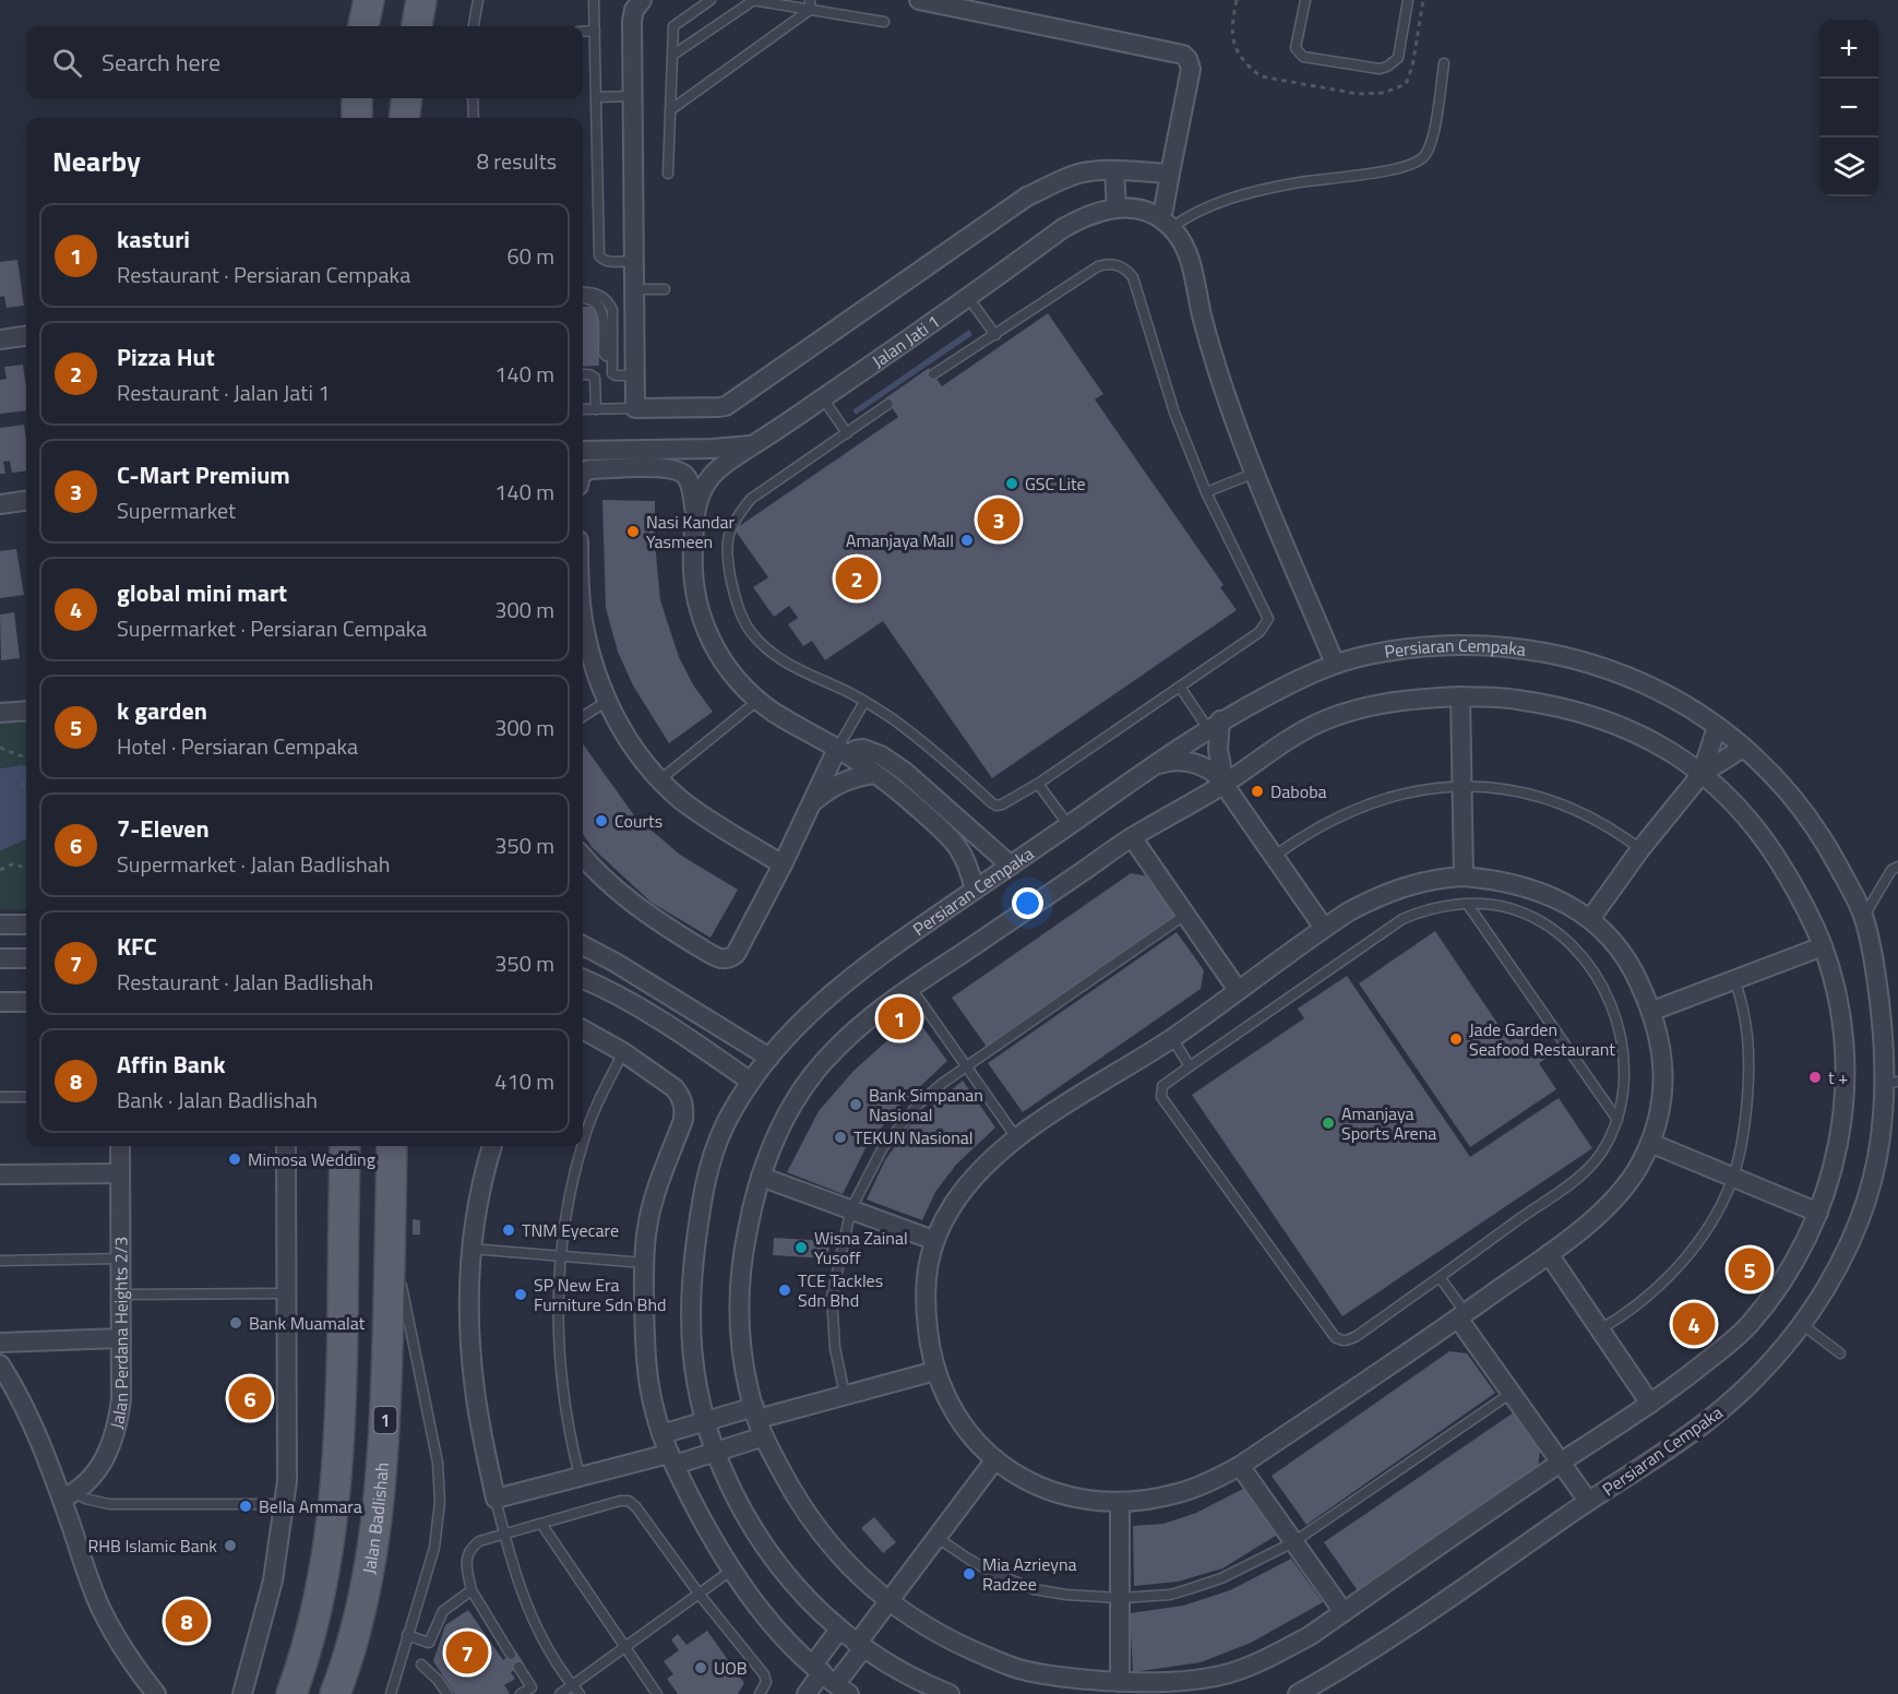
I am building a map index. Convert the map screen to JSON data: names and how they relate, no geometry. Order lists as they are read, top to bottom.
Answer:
{
  "streets": {
    "main road": ["1", "Jalan Badlishah"],
    "street": ["Jalan Jati 1", "Persiaran Cempaka", "Jalan Perdana Heights 2/3"]
  },
  "crossings": [
    ["Jalan Jati 1", "Persiaran Cempaka"]
  ],
  "places": [
    "GSC Lite",
    "Nasi Kandar Yasmeen",
    "Amanjaya Mall",
    "Daboba",
    "Courts",
    "Jade Garden Seafood Restaurant",
    "t +",
    "Bank Simpanan Nasional",
    "Amanjaya Sports Arena",
    "TEKUN Nasional",
    "Mimosa Wedding",
    "TNM Eyecare",
    "Wisna Zainal Yusoff",
    "TCE Tackles Sdn Bhd",
    "SP New Era Furniture Sdn Bhd",
    "Bank Muamalat",
    "Bella Ammara",
    "RHB Islamic Bank",
    "Mia Azrieyna Radzee",
    "UOB"
  ],
  "page": {
    "map_buttons": ["+", "−"],
    "search": "Search here",
    "heading": ["Nearby", "8 results"],
    "list": [
      {
        "mark": "1",
        "name": "kasturi",
        "note": "Restaurant · Persiaran Cempaka",
        "value": "60 m"
      },
      {
        "mark": "2",
        "name": "Pizza Hut",
        "note": "Restaurant · Jalan Jati 1",
        "value": "140 m"
      },
      {
        "mark": "3",
        "name": "C-Mart Premium",
        "note": "Supermarket",
        "value": "140 m"
      },
      {
        "mark": "4",
        "name": "global mini mart",
        "note": "Supermarket · Persiaran Cempaka",
        "value": "300 m"
      },
      {
        "mark": "5",
        "name": "k garden",
        "note": "Hotel · Persiaran Cempaka",
        "value": "300 m"
      },
      {
        "mark": "6",
        "name": "7-Eleven",
        "note": "Supermarket · Jalan Badlishah",
        "value": "350 m"
      },
      {
        "mark": "7",
        "name": "KFC",
        "note": "Restaurant · Jalan Badlishah",
        "value": "350 m"
      },
      {
        "mark": "8",
        "name": "Affin Bank",
        "note": "Bank · Jalan Badlishah",
        "value": "410 m"
      }
    ],
    "pins": [
      "3",
      "2",
      "1",
      "5",
      "4",
      "6",
      "8",
      "7"
    ]
  }
}
